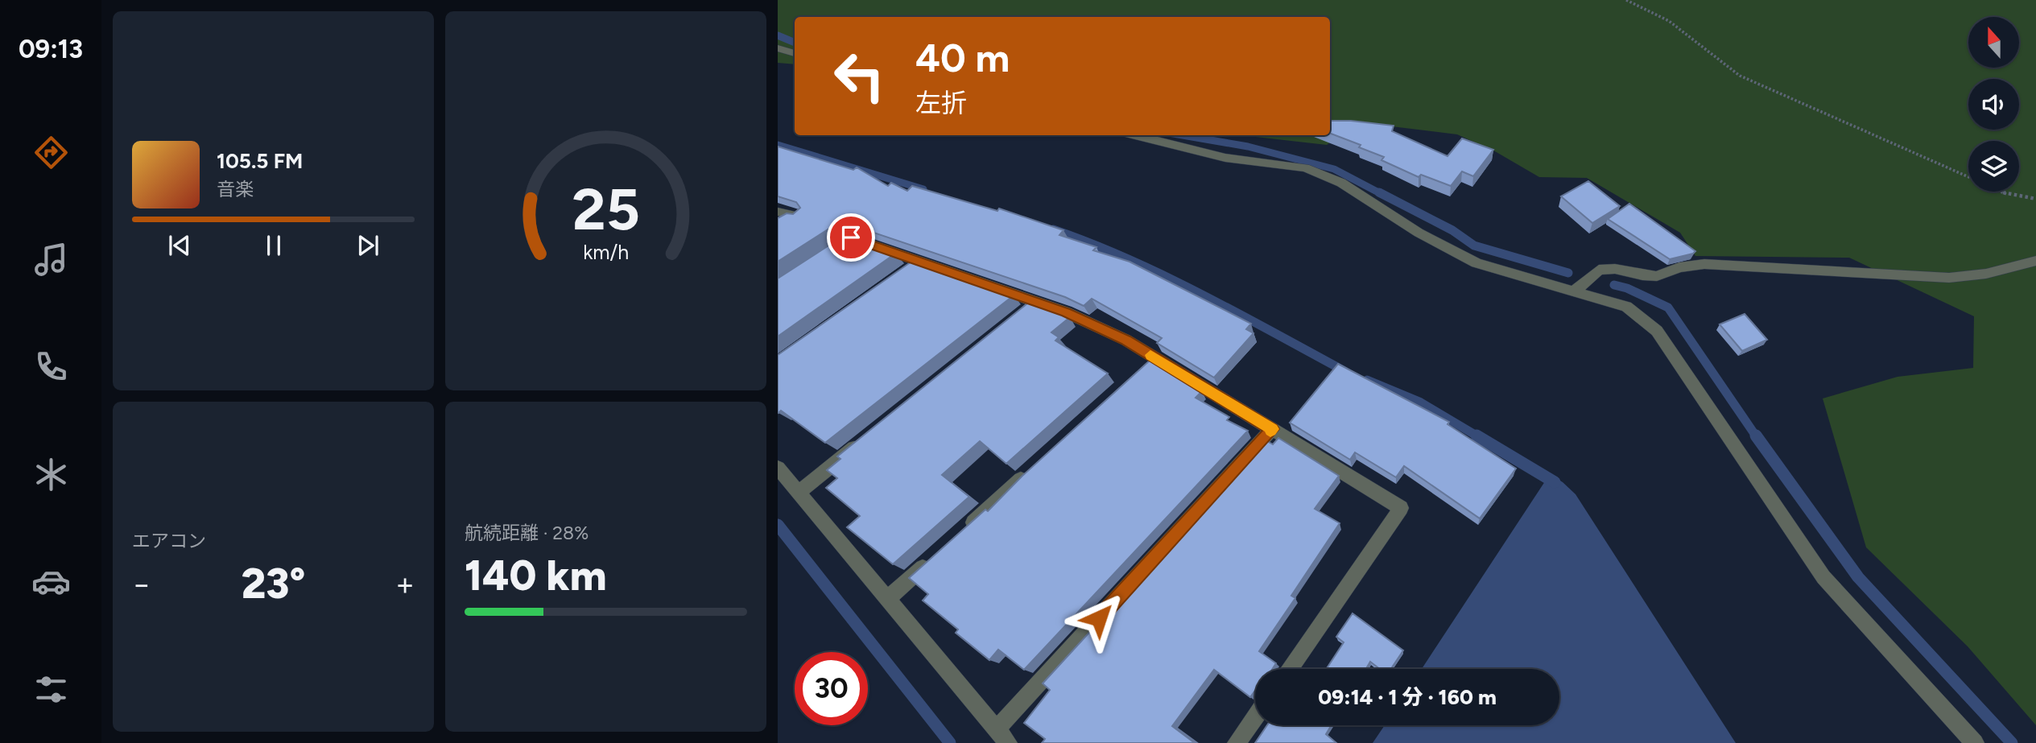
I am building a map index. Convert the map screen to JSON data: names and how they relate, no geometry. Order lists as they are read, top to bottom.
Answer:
{
  "north": "top",
  "page": {
    "tabs": "09:13",
    "turn": ["40 m", "左折"],
    "song": ["105.5 FM", "音楽"],
    "tile": [
      "エアコン",
      ["航続距離 · 28%", "140 km"]
    ],
    "heat": ["−", "23°", "+"],
    "limit": "30",
    "trip": "09:14 · 1 分 · 160 m",
    "gauge": ["25", "km/h"]
  }
}
